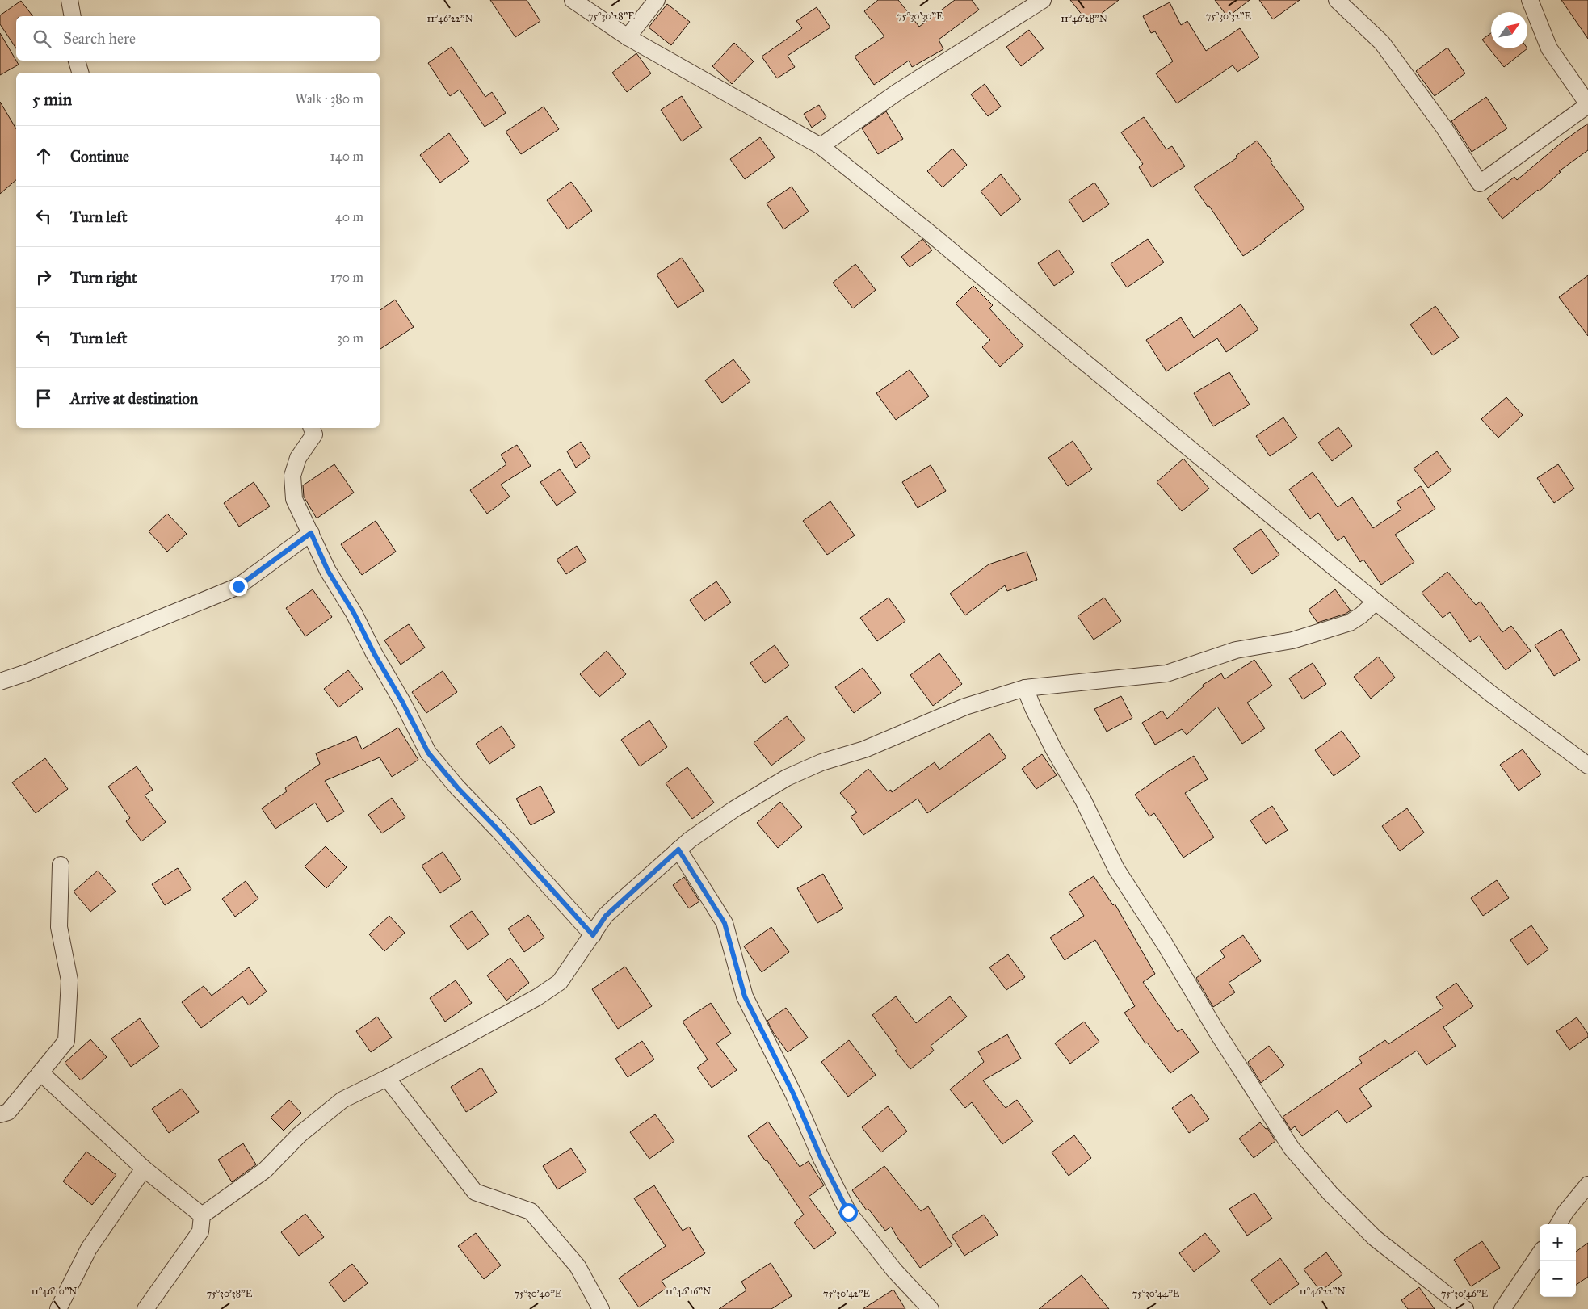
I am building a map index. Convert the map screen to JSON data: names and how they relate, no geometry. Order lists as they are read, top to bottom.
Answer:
{
  "north": "top right",
  "page": {
    "search": "Search here",
    "heading": ["5 min", "Walk · 380 m"],
    "list": [
      ["Continue", "140 m"],
      ["Turn left", "40 m"],
      ["Turn right", "170 m"],
      ["Turn left", "30 m"],
      "Arrive at destination"
    ],
    "map_buttons": ["+", "−"]
  },
  "coordinates": [
    "75°30'32\"E",
    "75°30'28\"E",
    "75°30'30\"E",
    "11°46'22\"N",
    "11°46'28\"N",
    "11°46'10\"N",
    "11°46'16\"N",
    "75°30'38\"E",
    "75°30'40\"E",
    "75°30'42\"E",
    "75°30'44\"E",
    "75°30'46\"E"
  ]
}
